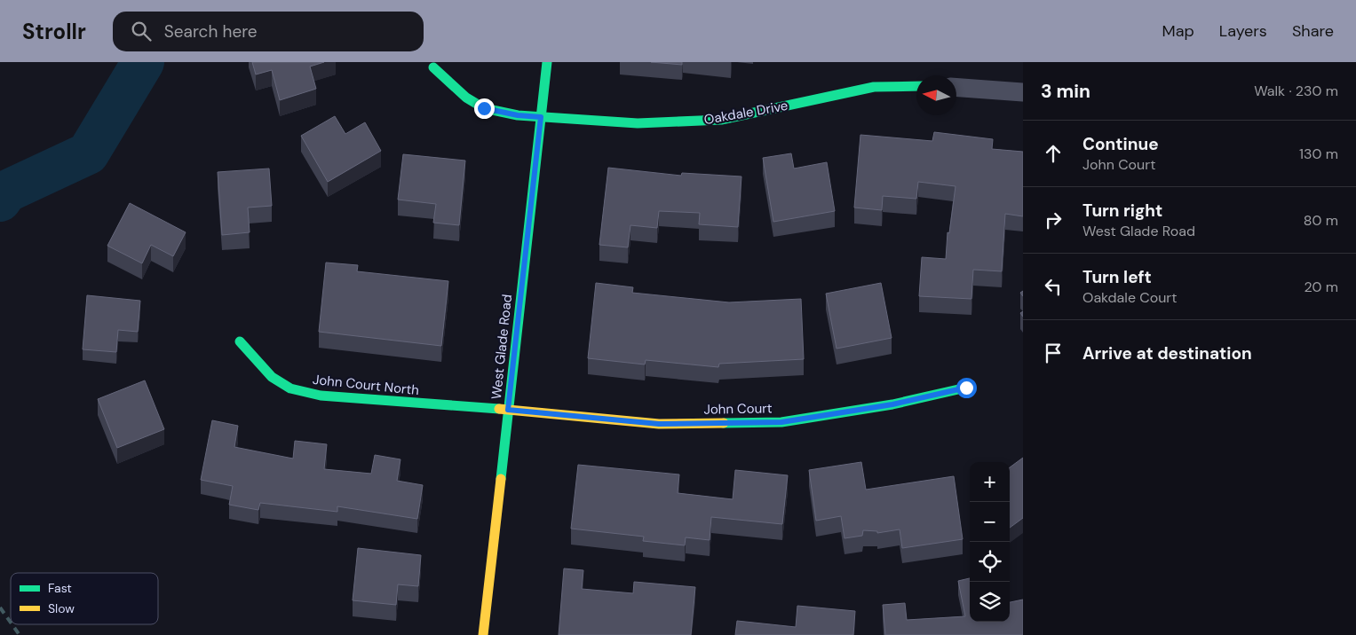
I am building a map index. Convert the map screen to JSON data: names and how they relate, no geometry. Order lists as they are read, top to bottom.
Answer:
{
  "streets": {
    "street": [
      "Oakdale Drive",
      "West Glade Road",
      "John Court North",
      "John Court"
    ]
  },
  "crossings": [
    ["Oakdale Drive", "West Glade Road"],
    ["West Glade Road", "John Court North"],
    ["West Glade Road", "John Court"],
    ["John Court North", "John Court"]
  ],
  "legend": ["Fast", "Slow"],
  "north": "left",
  "page": {
    "header": "Strollr",
    "search": "Search here",
    "nav": ["Map", "Layers", "Share"],
    "heading": ["3 min", "Walk · 230 m"],
    "list": [
      ["Continue", "John Court", "130 m"],
      ["Turn right", "West Glade Road", "80 m"],
      ["Turn left", "Oakdale Court", "20 m"],
      "Arrive at destination"
    ],
    "map_buttons": ["+", "−"]
  }
}
